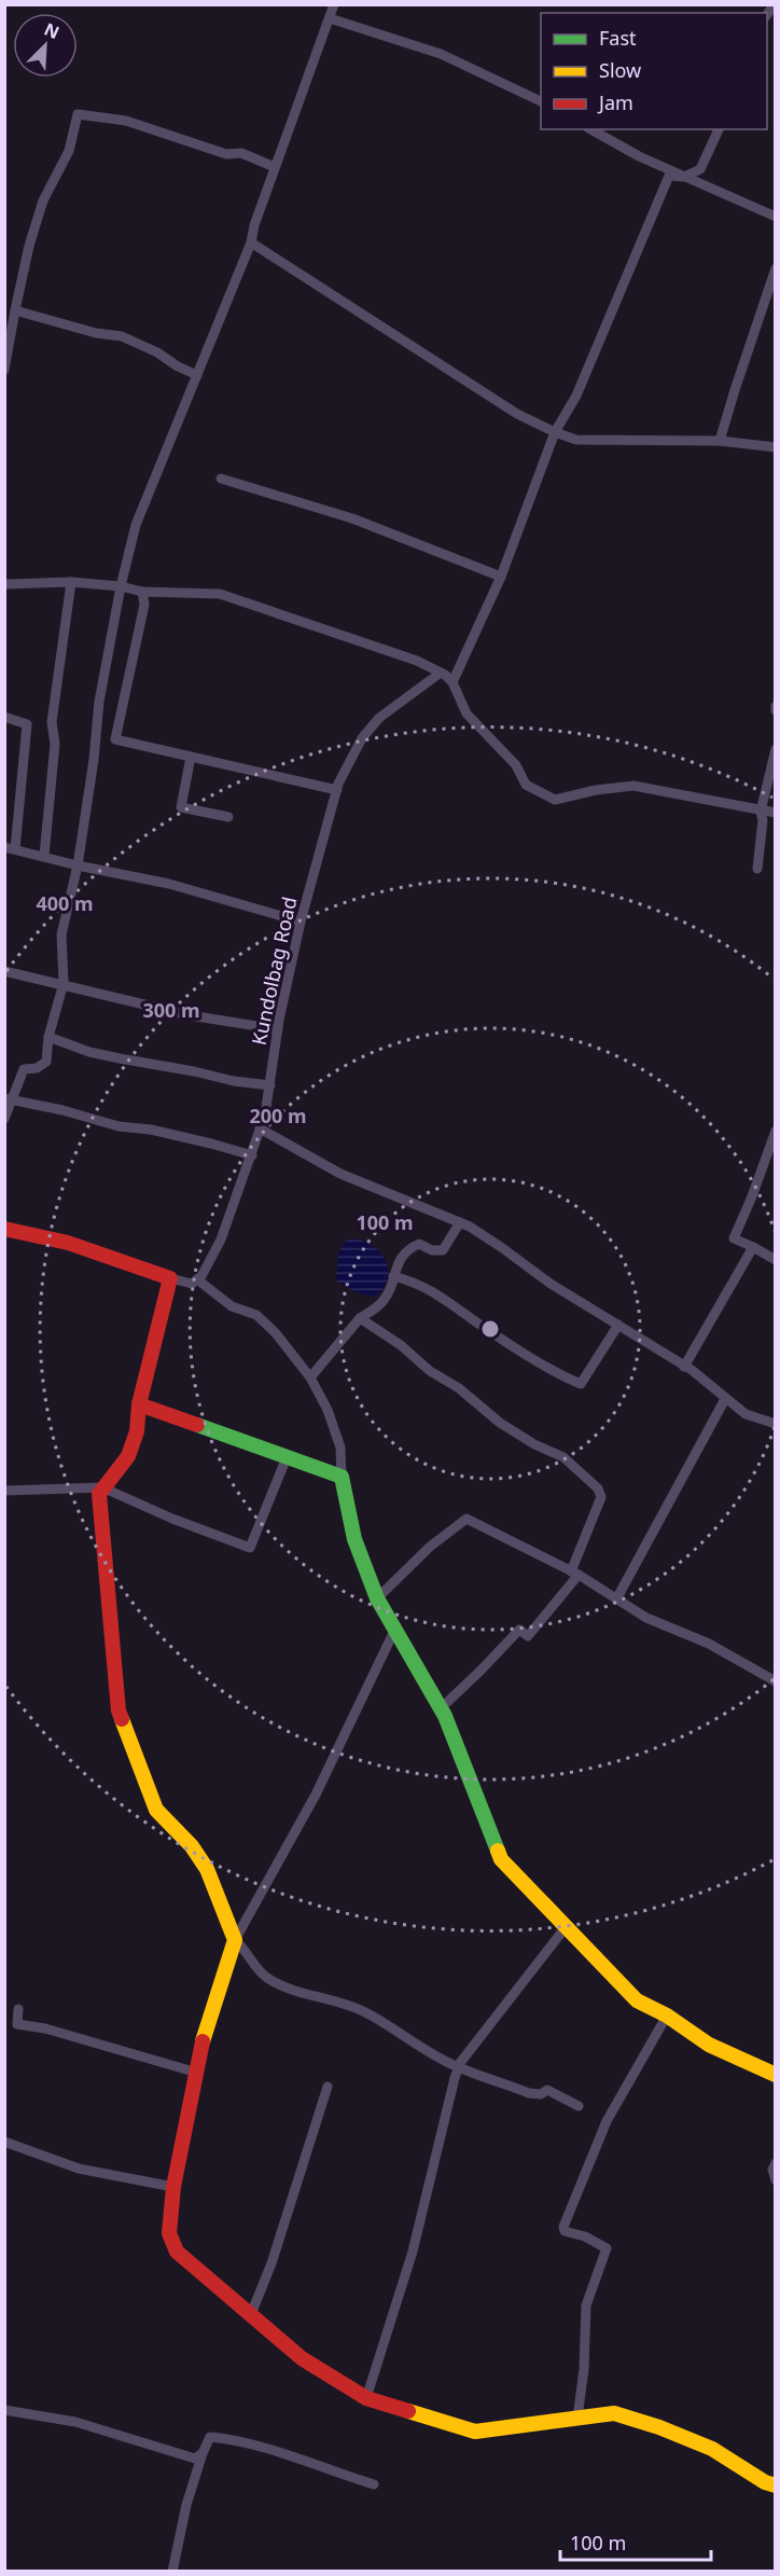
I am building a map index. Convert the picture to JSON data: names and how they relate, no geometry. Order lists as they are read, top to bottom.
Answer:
{
  "streets": {
    "street": ["Kundolbag Road"]
  },
  "legend": ["Fast", "Slow", "Jam"],
  "scale_bar": "100 m",
  "north": "top right",
  "rings": [
    "400 m",
    "300 m",
    "200 m",
    "100 m"
  ]
}
